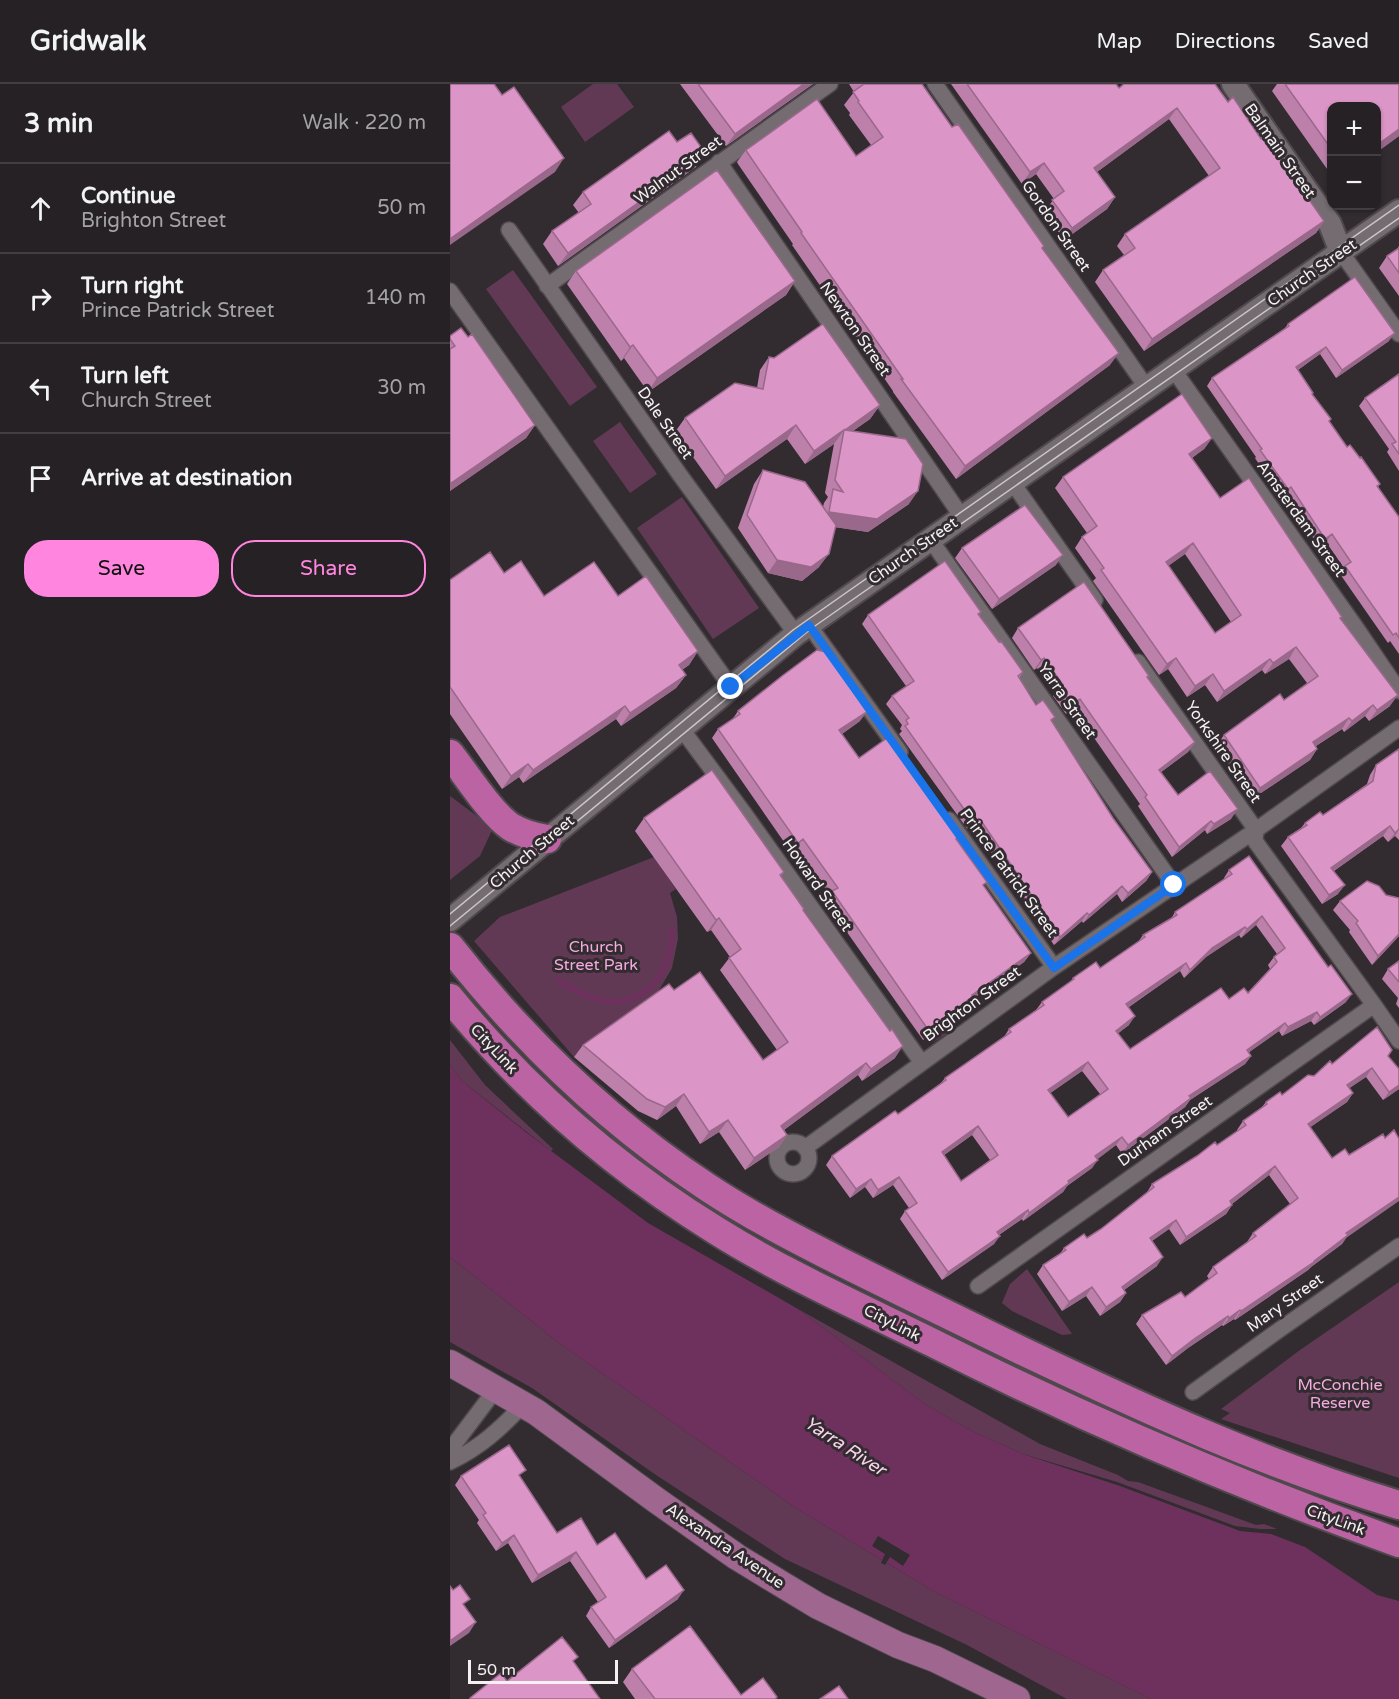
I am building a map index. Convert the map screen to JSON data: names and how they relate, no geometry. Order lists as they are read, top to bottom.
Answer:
{
  "streets": {
    "highway": ["CityLink"],
    "main road": ["Balmain Street", "Church Street", "Alexandra Avenue"],
    "street": [
      "Walnut Street",
      "Gordon Street",
      "Newton Street",
      "Dale Street",
      "Amsterdam Street",
      "Yarra Street",
      "Yorkshire Street",
      "Prince Patrick Street",
      "Howard Street",
      "Brighton Street",
      "Durham Street",
      "Mary Street"
    ]
  },
  "crossings": [
    ["Balmain Street", "Church Street"],
    ["Walnut Street", "Newton Street"],
    ["Walnut Street", "Dale Street"],
    ["Gordon Street", "Church Street"],
    ["Church Street", "Newton Street"],
    ["Church Street", "Dale Street"],
    ["Church Street", "Amsterdam Street"],
    ["Church Street", "Yarra Street"],
    ["Church Street", "Howard Street"],
    ["Yarra Street", "Brighton Street"],
    ["Yorkshire Street", "Brighton Street"],
    ["Yorkshire Street", "Durham Street"],
    ["Prince Patrick Street", "Brighton Street"],
    ["Howard Street", "Brighton Street"]
  ],
  "water": ["Yarra River"],
  "parks": ["Church Street Park", "McConchie Reserve"],
  "scale_bar": "50 m",
  "page": {
    "header": "Gridwalk",
    "nav": ["Map", "Directions", "Saved"],
    "heading": ["3 min", "Walk · 220 m"],
    "map_buttons": ["+", "−"],
    "list": [
      ["Continue", "Brighton Street", "50 m"],
      ["Turn right", "Prince Patrick Street", "140 m"],
      ["Turn left", "Church Street", "30 m"],
      "Arrive at destination"
    ],
    "buttons": ["Save", "Share"],
    "scale": "50 m"
  }
}
